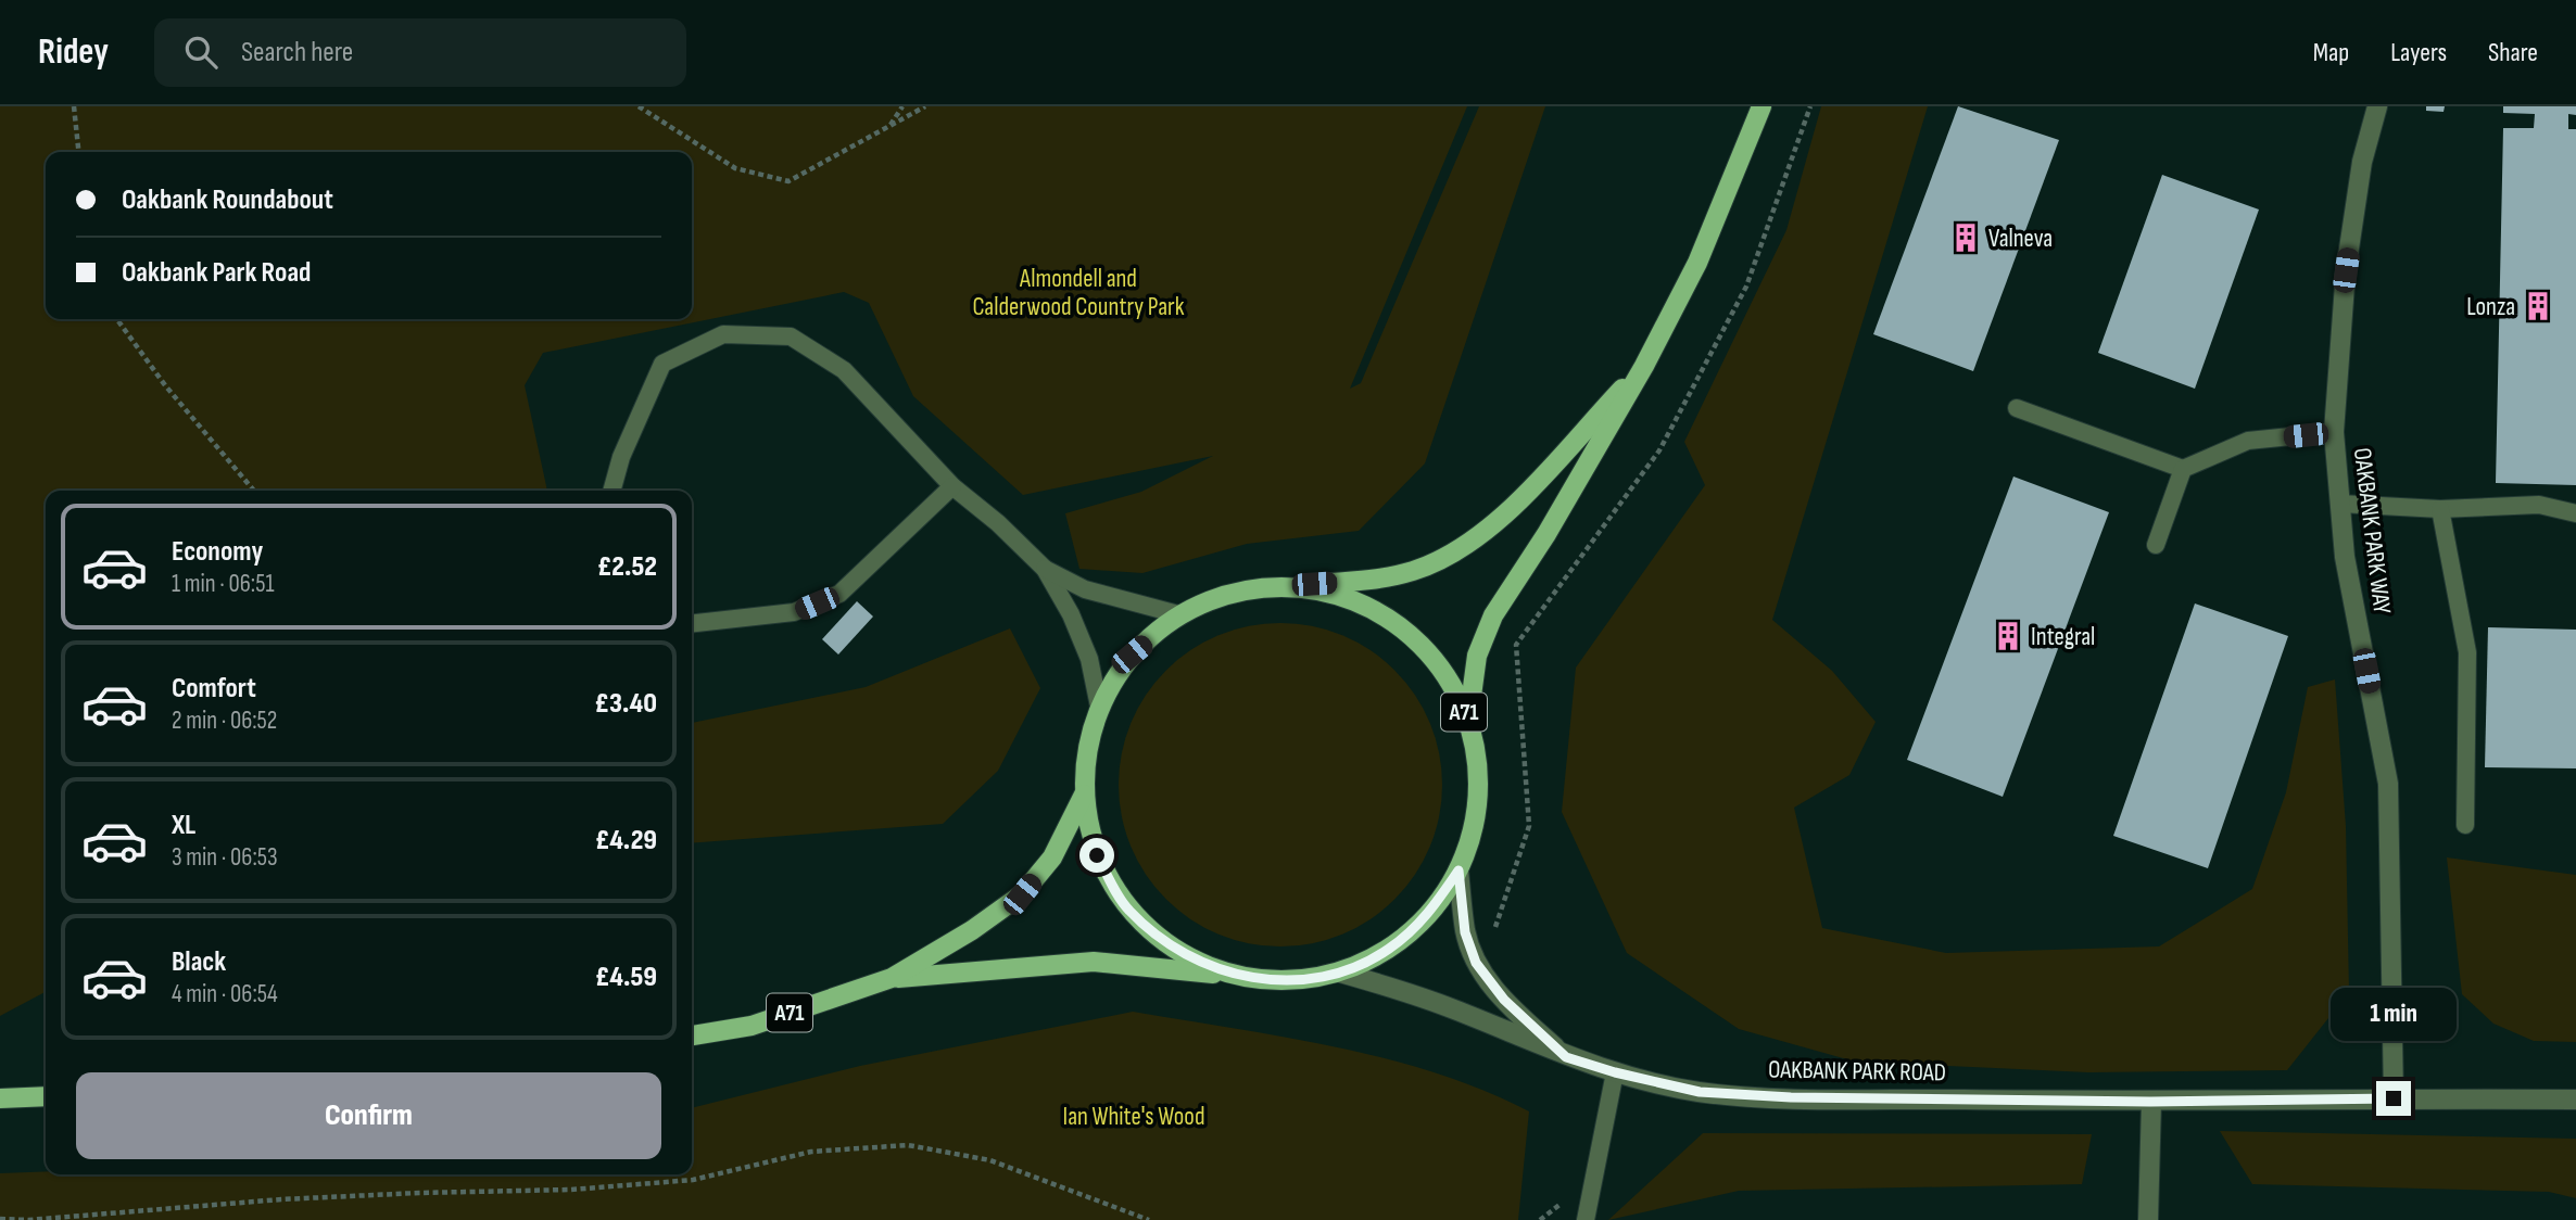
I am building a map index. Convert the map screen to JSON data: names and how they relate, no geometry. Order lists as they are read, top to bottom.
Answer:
{
  "streets": {
    "main road": ["A71"],
    "street": ["OAKBANK PARK WAY", "OAKBANK PARK ROAD"]
  },
  "crossings": [
    ["OAKBANK PARK WAY", "OAKBANK PARK ROAD"],
    ["A71", "OAKBANK PARK ROAD"]
  ],
  "parks": ["Almondell and Calderwood Country Park", "Ian White's Wood"],
  "places": {
    "building": ["Valneva", "Lonza", "Integral"]
  },
  "page": {
    "header": "Ridey",
    "search": "Search here",
    "nav": ["Map", "Layers", "Share"],
    "banner": ["Oakbank Roundabout", "Oakbank Park Road"],
    "list": [
      {
        "name": "Economy",
        "note": "1 min · 06:51",
        "value": "£2.52"
      },
      {
        "name": "Comfort",
        "note": "2 min · 06:52",
        "value": "£3.40"
      },
      {
        "name": "XL",
        "note": "3 min · 06:53",
        "value": "£4.29"
      },
      {
        "name": "Black",
        "note": "4 min · 06:54",
        "value": "£4.59"
      }
    ],
    "bubble": "1 min",
    "buttons": "Confirm"
  }
}
